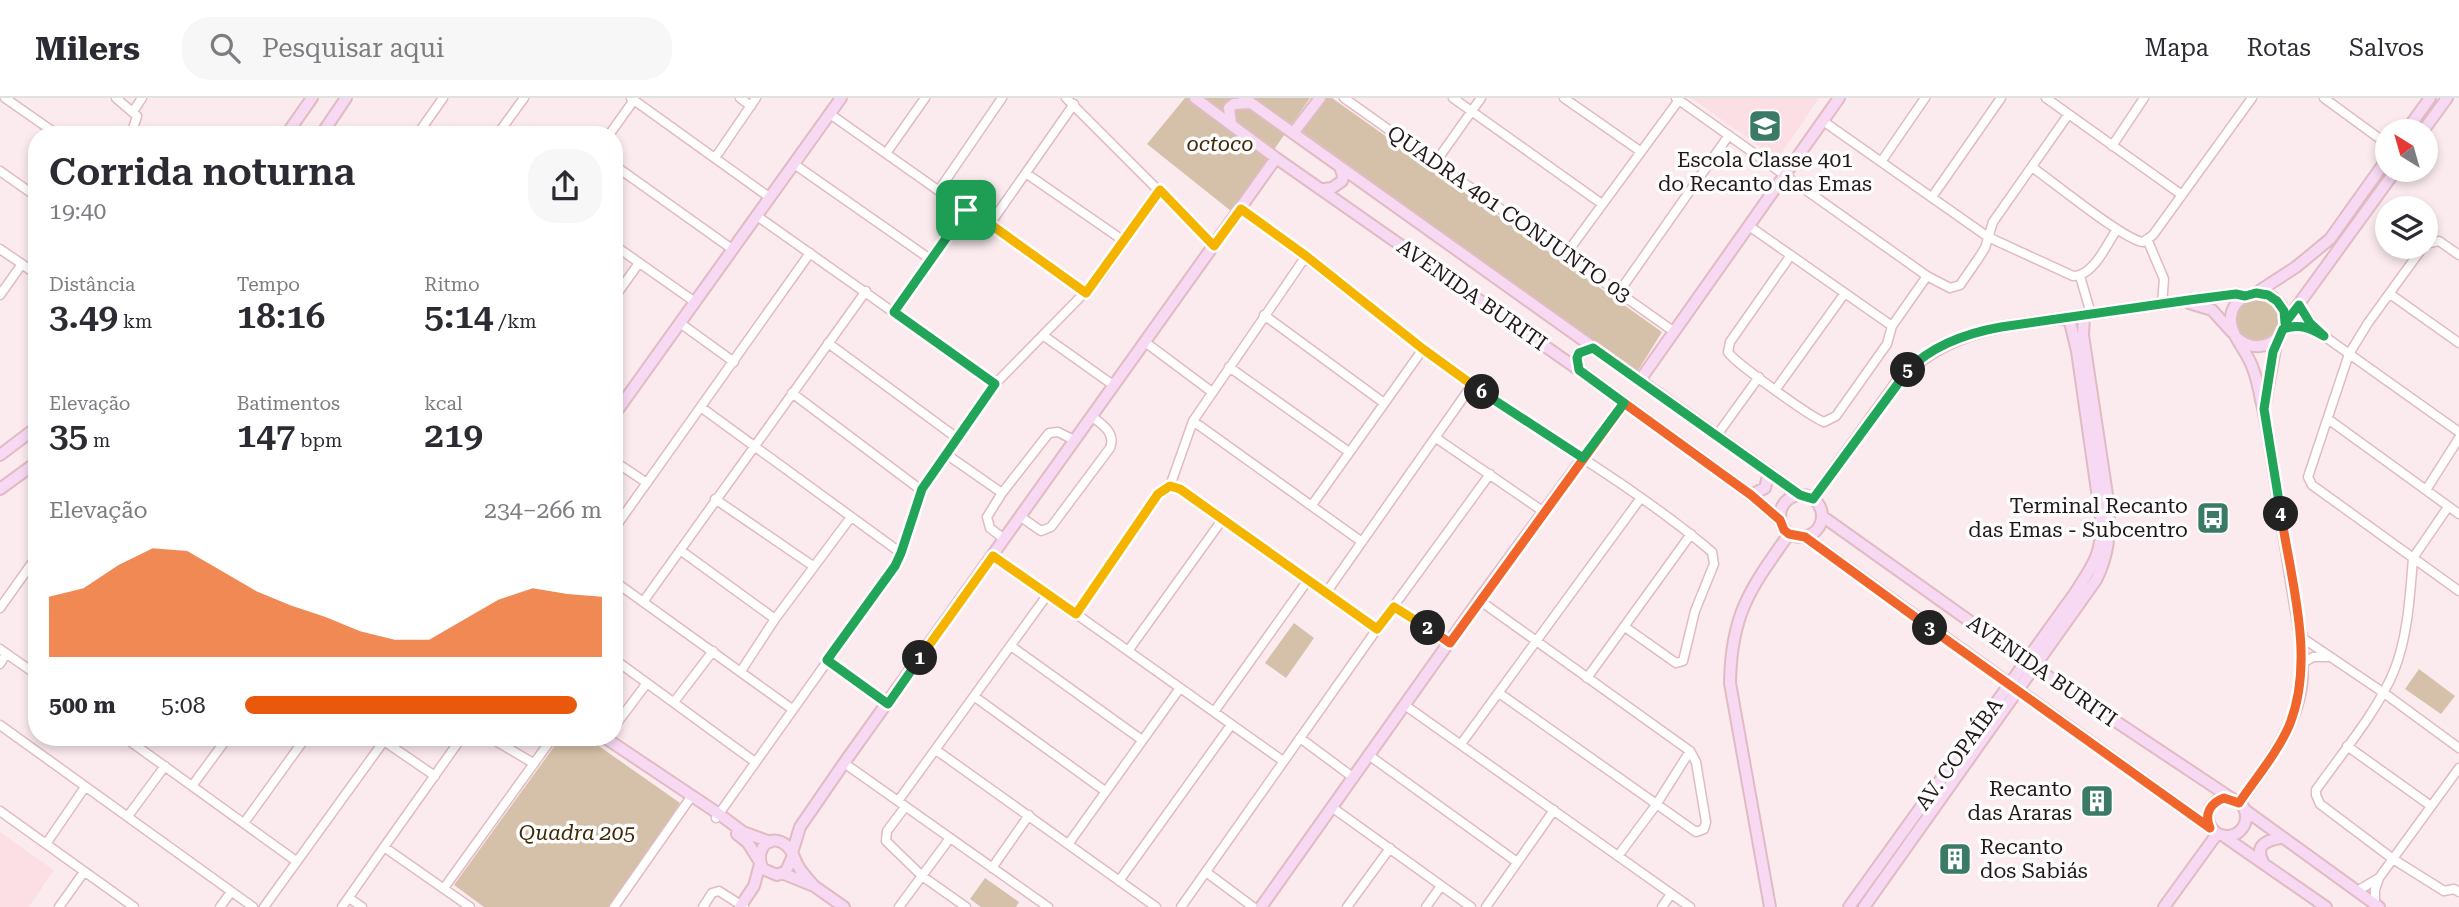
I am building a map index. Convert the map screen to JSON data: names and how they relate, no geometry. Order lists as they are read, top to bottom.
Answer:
{
  "streets": {
    "street": ["QUADRA 401 CONJUNTO 03", "AVENIDA BURITI", "AV. COPAÍBA"]
  },
  "crossings": [
    ["AVENIDA BURITI", "AV. COPAÍBA"]
  ],
  "parks": ["octoco", "Quadra 205"],
  "places": {
    "school or university": ["Escola Classe 401 do Recanto das Emas"],
    "bus stop": ["Terminal Recanto das Emas - Subcentro"],
    "building": ["Recanto das Araras", "Recanto dos Sabiás"]
  },
  "north": "top left",
  "page": {
    "header": "Milers",
    "search": "Pesquisar aqui",
    "nav": ["Mapa", "Rotas", "Salvos"],
    "heading": ["Corrida noturna", "19:40"],
    "stats": [
      ["Distância", "3.49 km"],
      ["Tempo", "18:16"],
      ["Ritmo", "5:14 /km"],
      ["Elevação", "35 m"],
      ["Batimentos", "147 bpm"],
      ["kcal", "219"]
    ],
    "pins": [
      "5",
      "6",
      "4",
      "2",
      "3",
      "1"
    ],
    "chart": ["Elevação", "234–266 m"],
    "list": [
      {
        "name": "500 m",
        "note": "5:08"
      }
    ]
  }
}
